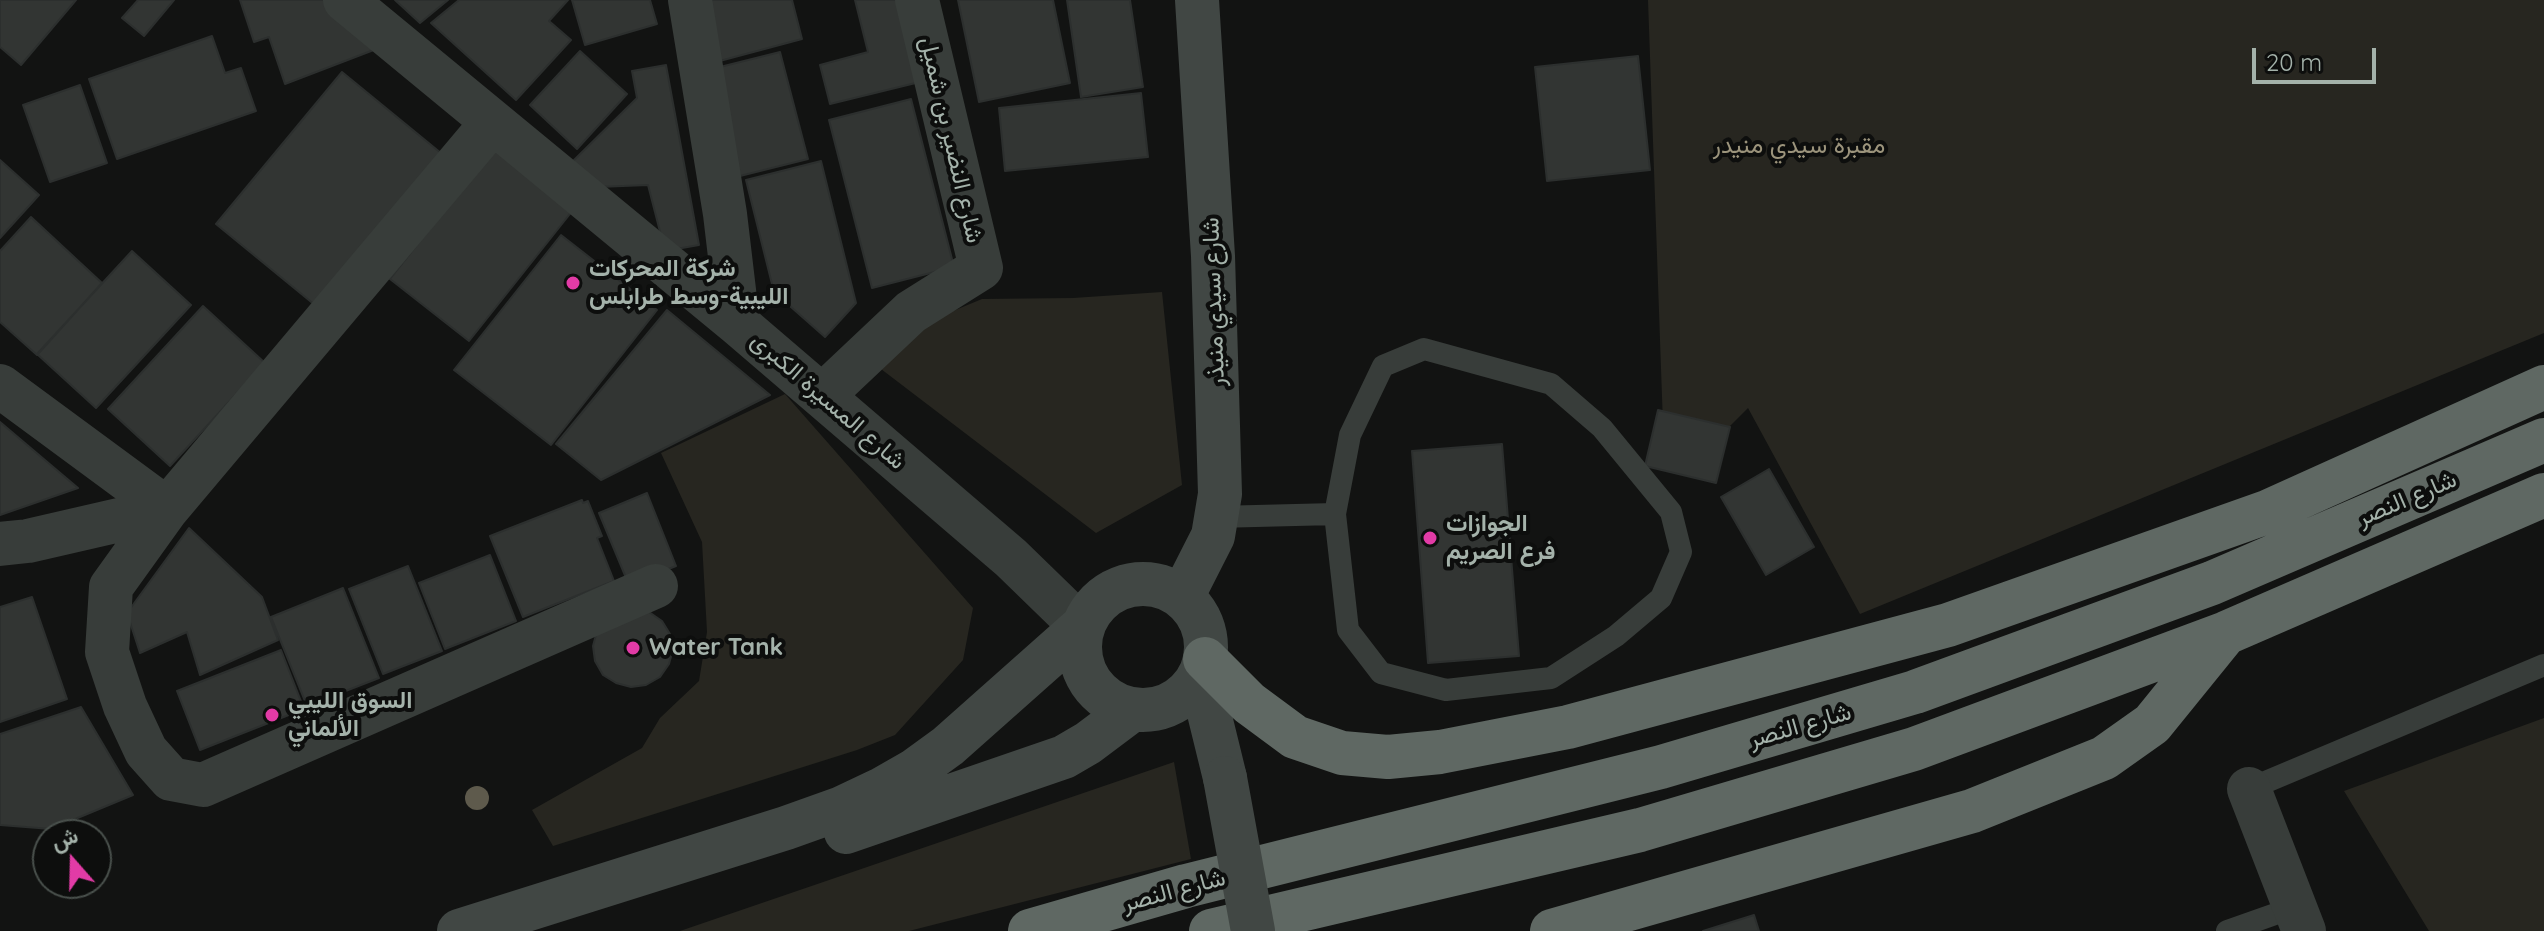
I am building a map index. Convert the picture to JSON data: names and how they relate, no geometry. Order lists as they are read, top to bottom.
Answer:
{
  "streets": {
    "highway": ["شارع النصر"],
    "street": ["شارع النضير بن شميل", "شارع سيدي منيذر", "شارع المسيرة الكبرى"]
  },
  "crossings": [
    ["شارع النضير بن شميل", "شارع المسيرة الكبرى"],
    ["شارع سيدي منيذر", "شارع المسيرة الكبرى"]
  ],
  "parks": ["مقبرة سيدي منيدر"],
  "places": [
    "شركة المحركات الليبية-وسط طرابلس",
    "الجوازات فرع الصريم",
    "Water Tank",
    "السوق الليبي الألماني"
  ],
  "scale_bar": "20 m",
  "north": "top"
}
